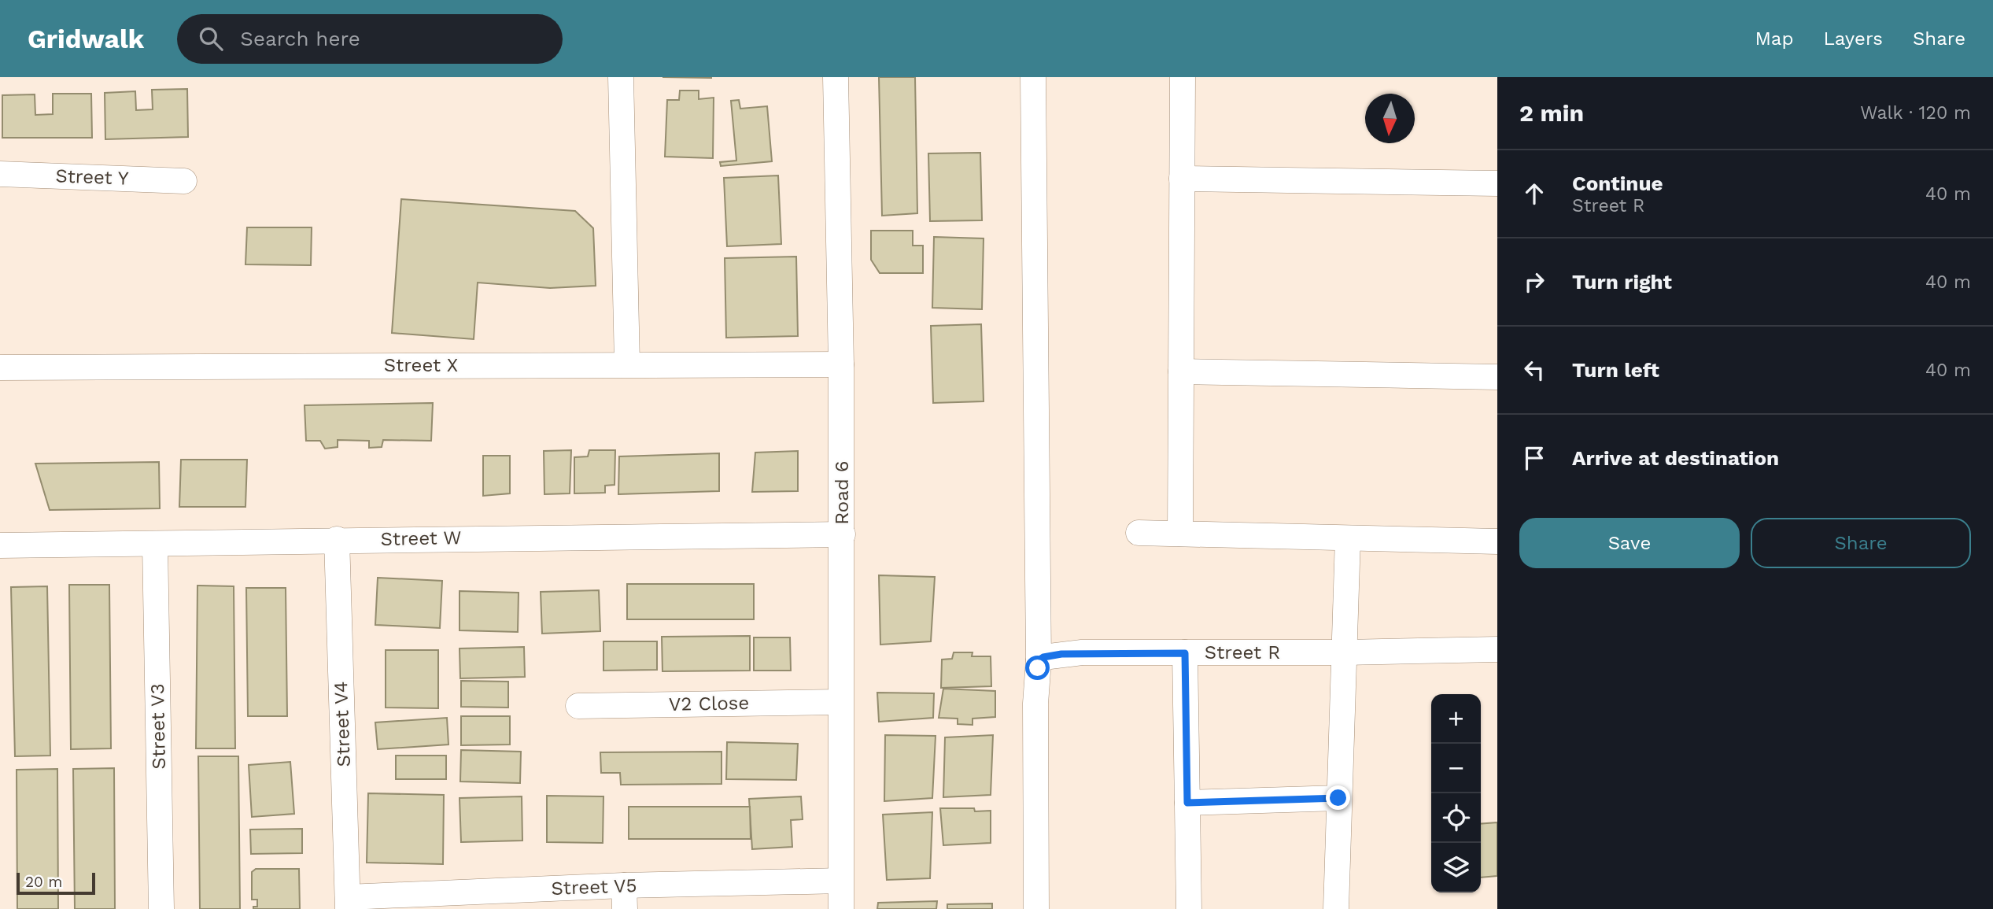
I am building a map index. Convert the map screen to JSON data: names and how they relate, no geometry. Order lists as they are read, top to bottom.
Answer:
{
  "streets": {
    "street": [
      "Street Y",
      "Street X",
      "Road 6",
      "Street W",
      "Street R",
      "V2 Close",
      "Street V4",
      "Street V3",
      "Street V5"
    ]
  },
  "crossings": [
    ["Street X", "Road 6"],
    ["Road 6", "Street W"],
    ["Road 6", "V2 Close"],
    ["Road 6", "Street V5"],
    ["Street W", "Street V4"],
    ["Street W", "Street V3"],
    ["Street V4", "Street V5"]
  ],
  "scale_bar": "20 m",
  "north": "bottom",
  "page": {
    "header": "Gridwalk",
    "search": "Search here",
    "nav": ["Map", "Layers", "Share"],
    "heading": ["2 min", "Walk · 120 m"],
    "list": [
      ["Continue", "Street R", "40 m"],
      ["Turn right", "40 m"],
      ["Turn left", "40 m"],
      "Arrive at destination"
    ],
    "buttons": ["Save", "Share"],
    "map_buttons": ["+", "−"],
    "scale": "20 m"
  }
}
